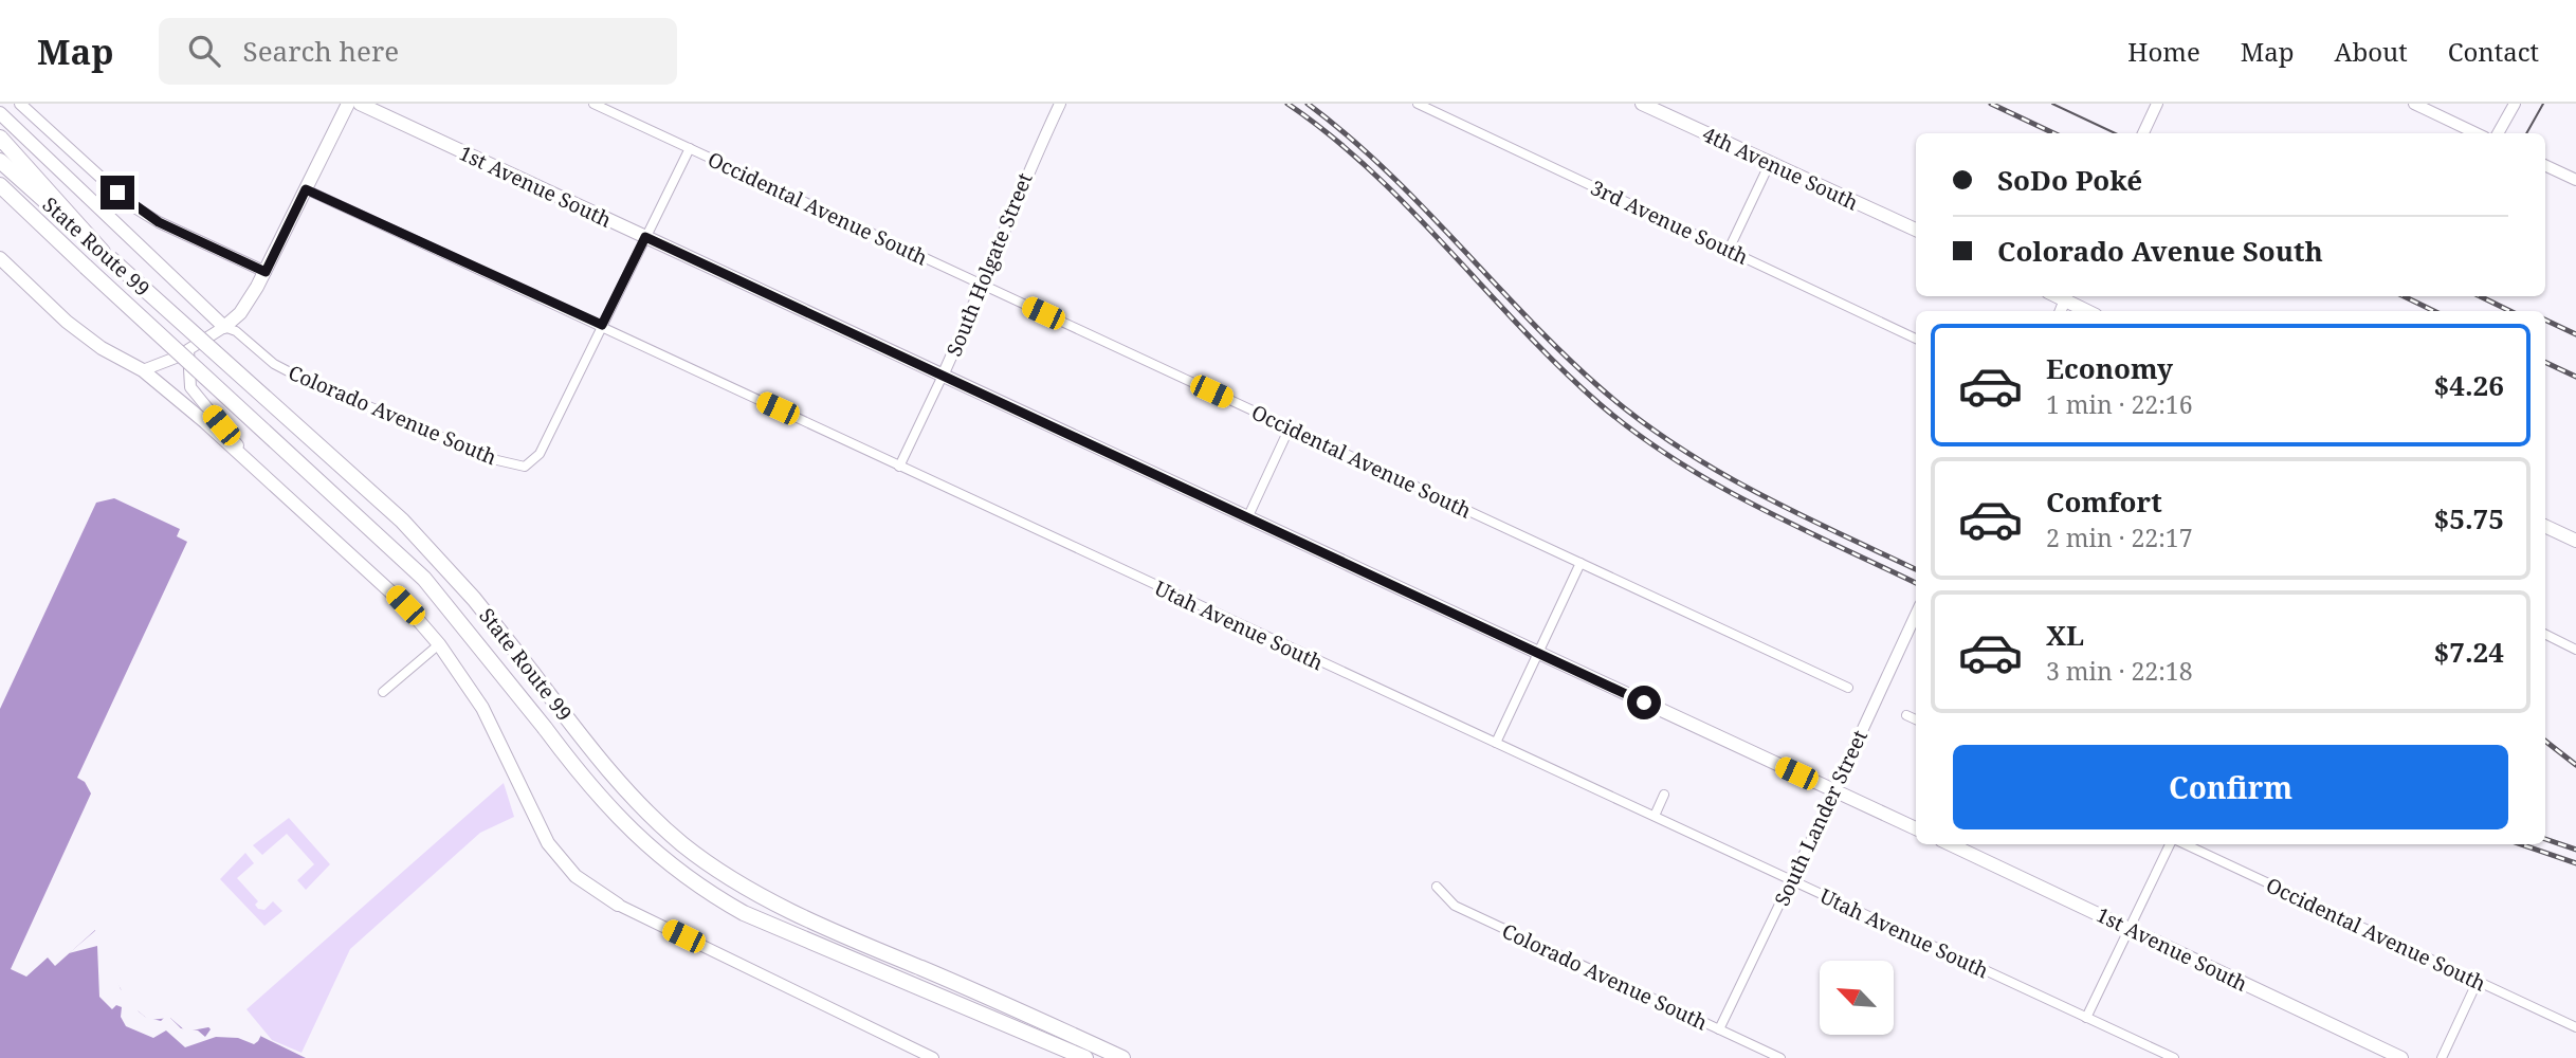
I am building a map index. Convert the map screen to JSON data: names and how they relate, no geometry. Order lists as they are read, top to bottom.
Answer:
{
  "streets": {
    "highway": ["State Route 99"],
    "main road": [
      "4th Avenue South",
      "1st Avenue South",
      "South Holgate Street",
      "South Lander Street"
    ],
    "street": [
      "Occidental Avenue South",
      "3rd Avenue South",
      "Colorado Avenue South",
      "Utah Avenue South"
    ]
  },
  "crossings": [
    ["1st Avenue South", "South Holgate Street"],
    ["1st Avenue South", "South Lander Street"],
    ["Occidental Avenue South", "South Holgate Street"],
    ["South Holgate Street", "Utah Avenue South"],
    ["Colorado Avenue South", "Utah Avenue South"],
    ["Colorado Avenue South", "South Lander Street"],
    ["Utah Avenue South", "South Lander Street"]
  ],
  "north": "top left",
  "page": {
    "header": "Map",
    "search": "Search here",
    "nav": [
      "Home",
      "Map",
      "About",
      "Contact"
    ],
    "banner": ["SoDo Poké", "Colorado Avenue South"],
    "list": [
      {
        "name": "Economy",
        "note": "1 min · 22:16",
        "value": "$4.26"
      },
      {
        "name": "Comfort",
        "note": "2 min · 22:17",
        "value": "$5.75"
      },
      {
        "name": "XL",
        "note": "3 min · 22:18",
        "value": "$7.24"
      }
    ],
    "buttons": "Confirm"
  }
}
